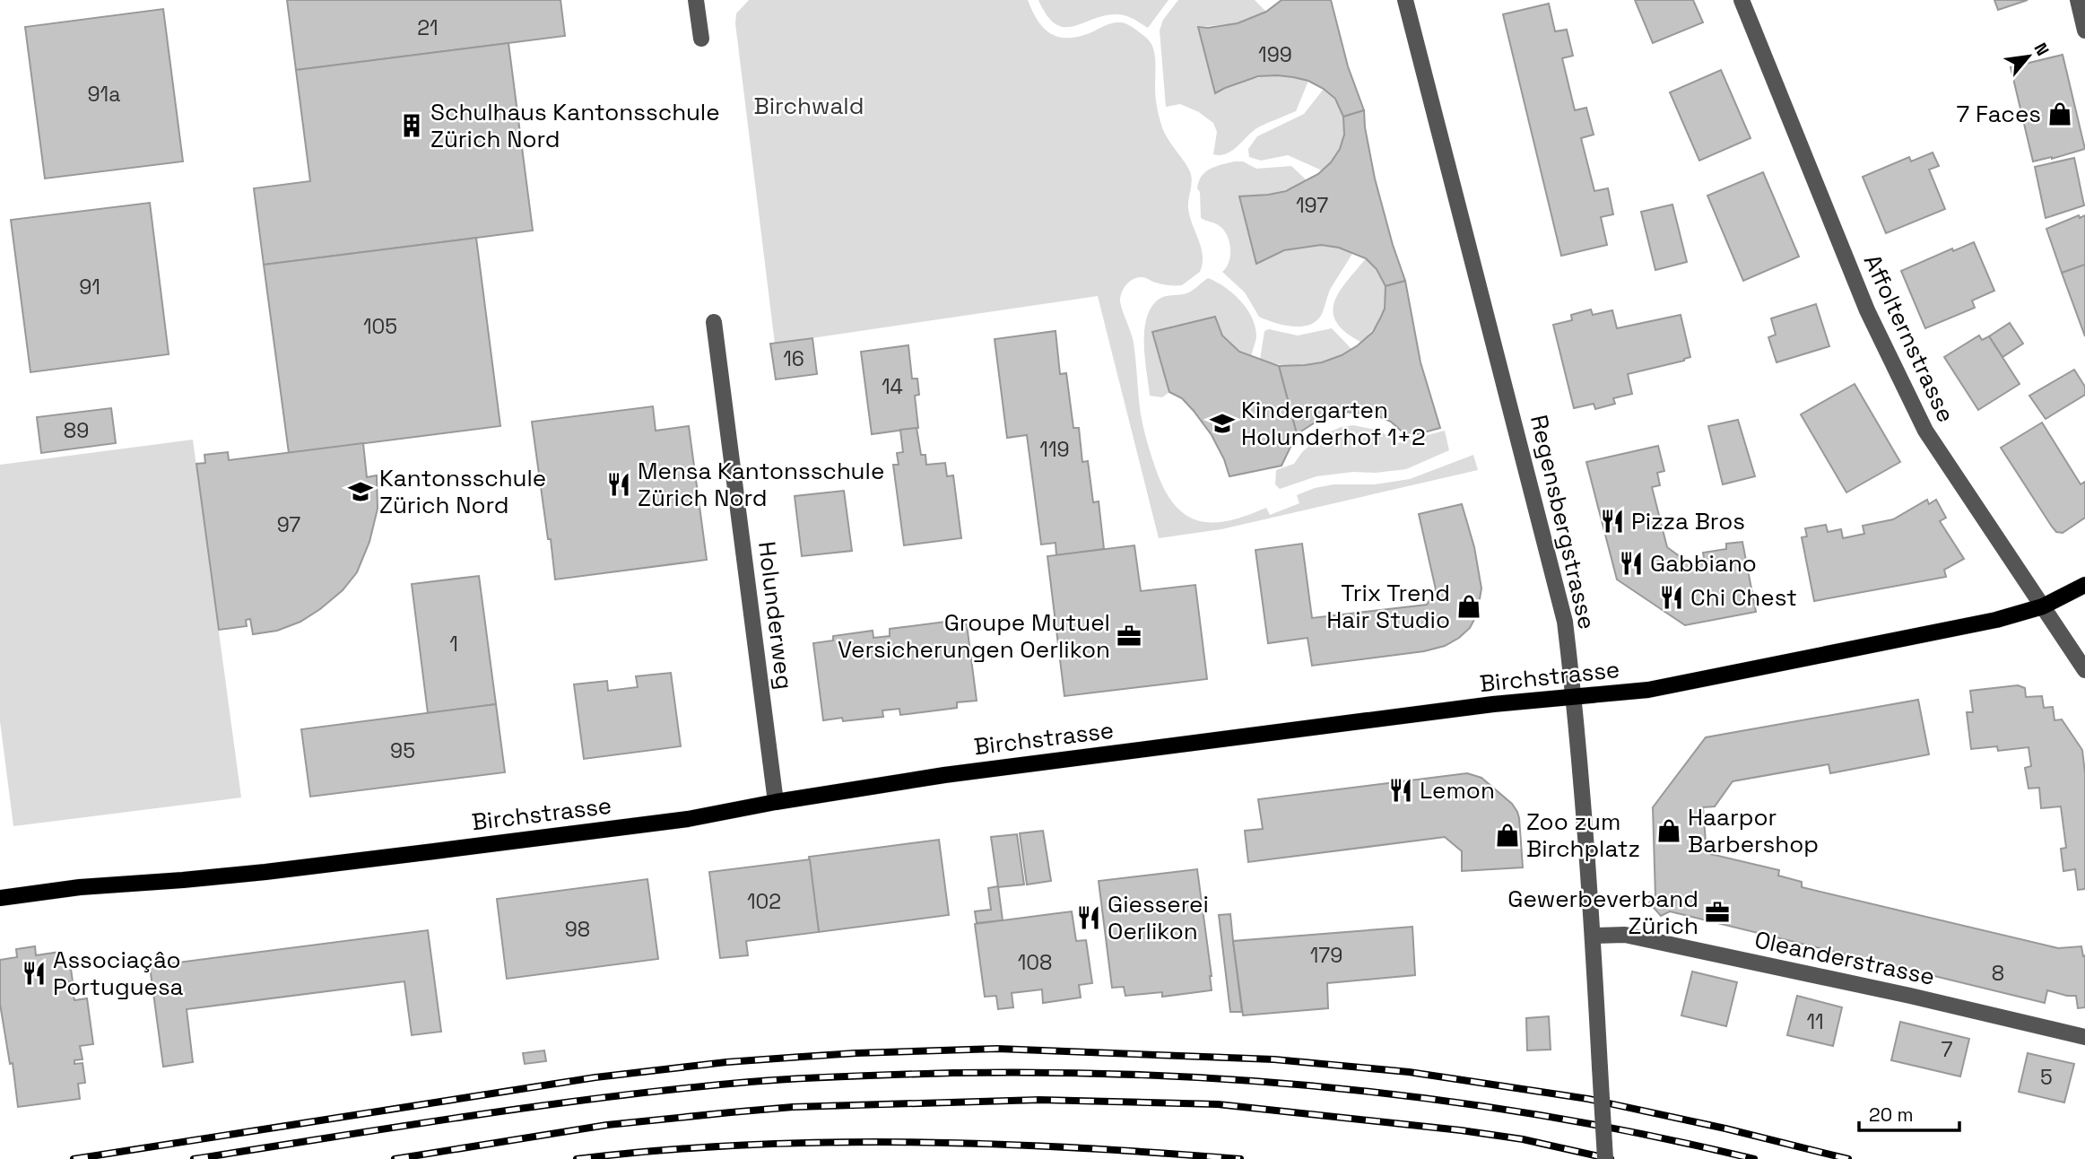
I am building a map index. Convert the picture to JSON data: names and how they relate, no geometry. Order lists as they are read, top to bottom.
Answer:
{
  "streets": {
    "main road": ["Birchstrasse"],
    "street": [
      "Affolternstrasse",
      "Regensbergstrasse",
      "Holunderweg",
      "Oleanderstrasse"
    ]
  },
  "crossings": [
    ["Affolternstrasse", "Birchstrasse"],
    ["Regensbergstrasse", "Birchstrasse"],
    ["Regensbergstrasse", "Oleanderstrasse"],
    ["Holunderweg", "Birchstrasse"]
  ],
  "parks": ["Birchwald"],
  "places": {
    "shop": [
      "7 Faces",
      "Trix Trend Hair Studio",
      "Haarpor Barbershop",
      "Zoo zum Birchplatz"
    ],
    "building": ["Schulhaus Kantonsschule Zürich Nord"],
    "school or university": ["Kindergarten Holunderhof 1+2", "Kantonsschule Zürich Nord"],
    "restaurant": [
      "Mensa Kantonsschule Zürich Nord",
      "Pizza Bros",
      "Gabbiano",
      "Chi Chest",
      "Lemon",
      "Giesserei Oerlikon",
      "Associaçâo Portuguesa"
    ],
    "office": ["Groupe Mutuel Versicherungen Oerlikon", "Gewerbeverband Zürich"]
  },
  "house_numbers": [
    "21",
    "199",
    "91a",
    "197",
    "91",
    "105",
    "16",
    "14",
    "89",
    "119",
    "97",
    "1",
    "95",
    "102",
    "98",
    "179",
    "108",
    "8",
    "11",
    "7",
    "5"
  ],
  "scale_bar": "20 m",
  "north": "top right"
}
